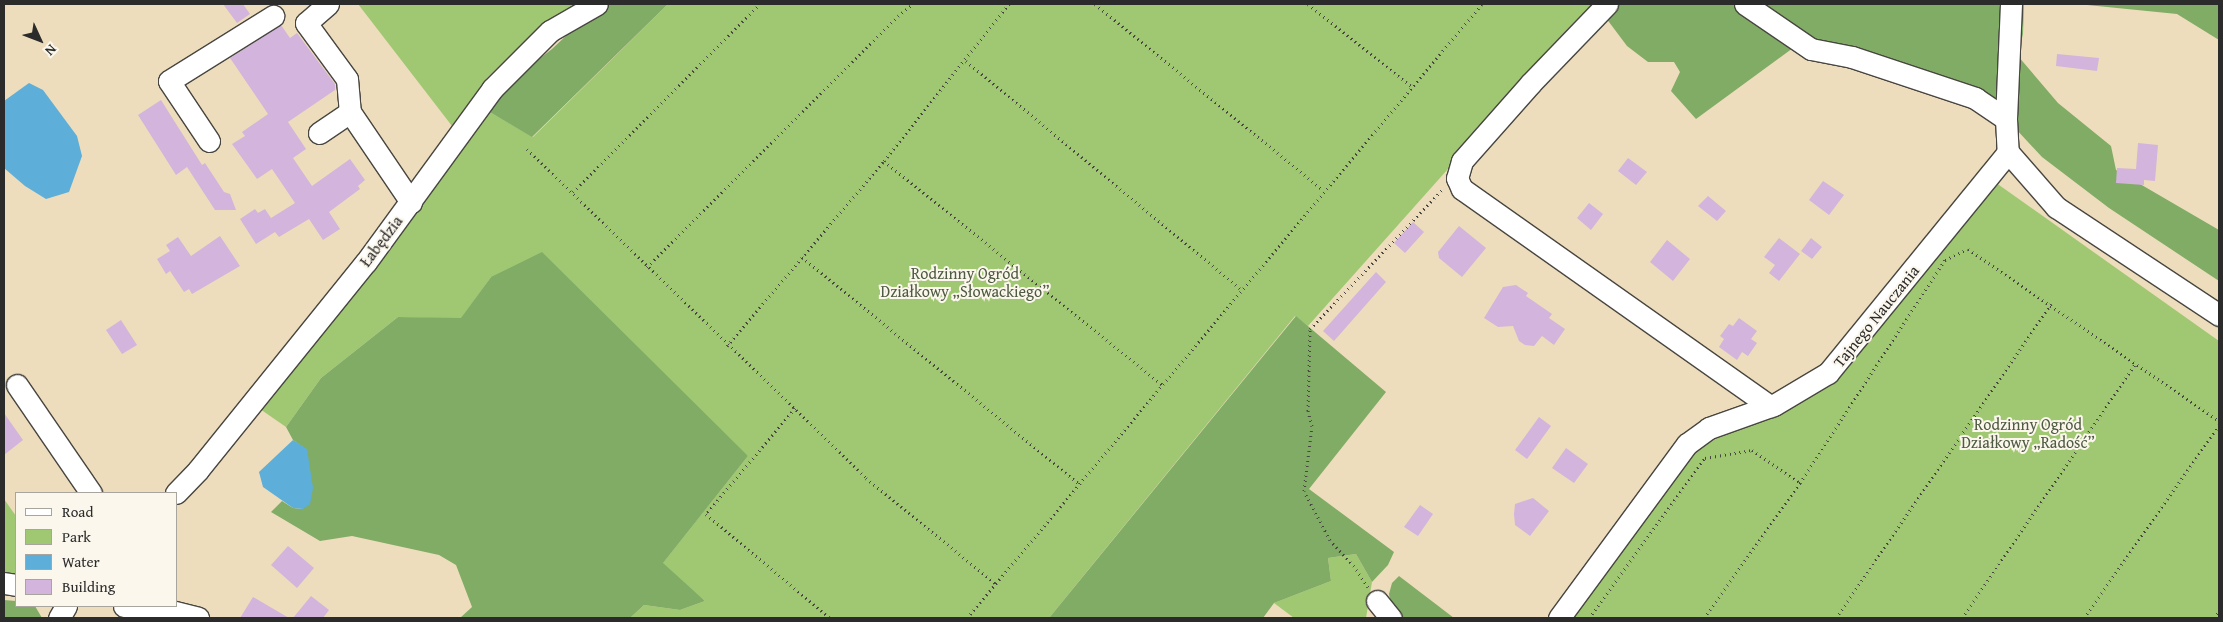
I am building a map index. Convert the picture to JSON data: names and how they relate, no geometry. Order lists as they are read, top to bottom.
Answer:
{
  "streets": {
    "street": ["Łabędzia", "Tajnego Nauczania"]
  },
  "parks": ["Rodzinny Ogród Działkowy „Słowackiego”", "Rodzinny Ogród Działkowy „Radość”"],
  "legend": [
    "Road",
    "Park",
    "Water",
    "Building"
  ],
  "north": "bottom right"
}
